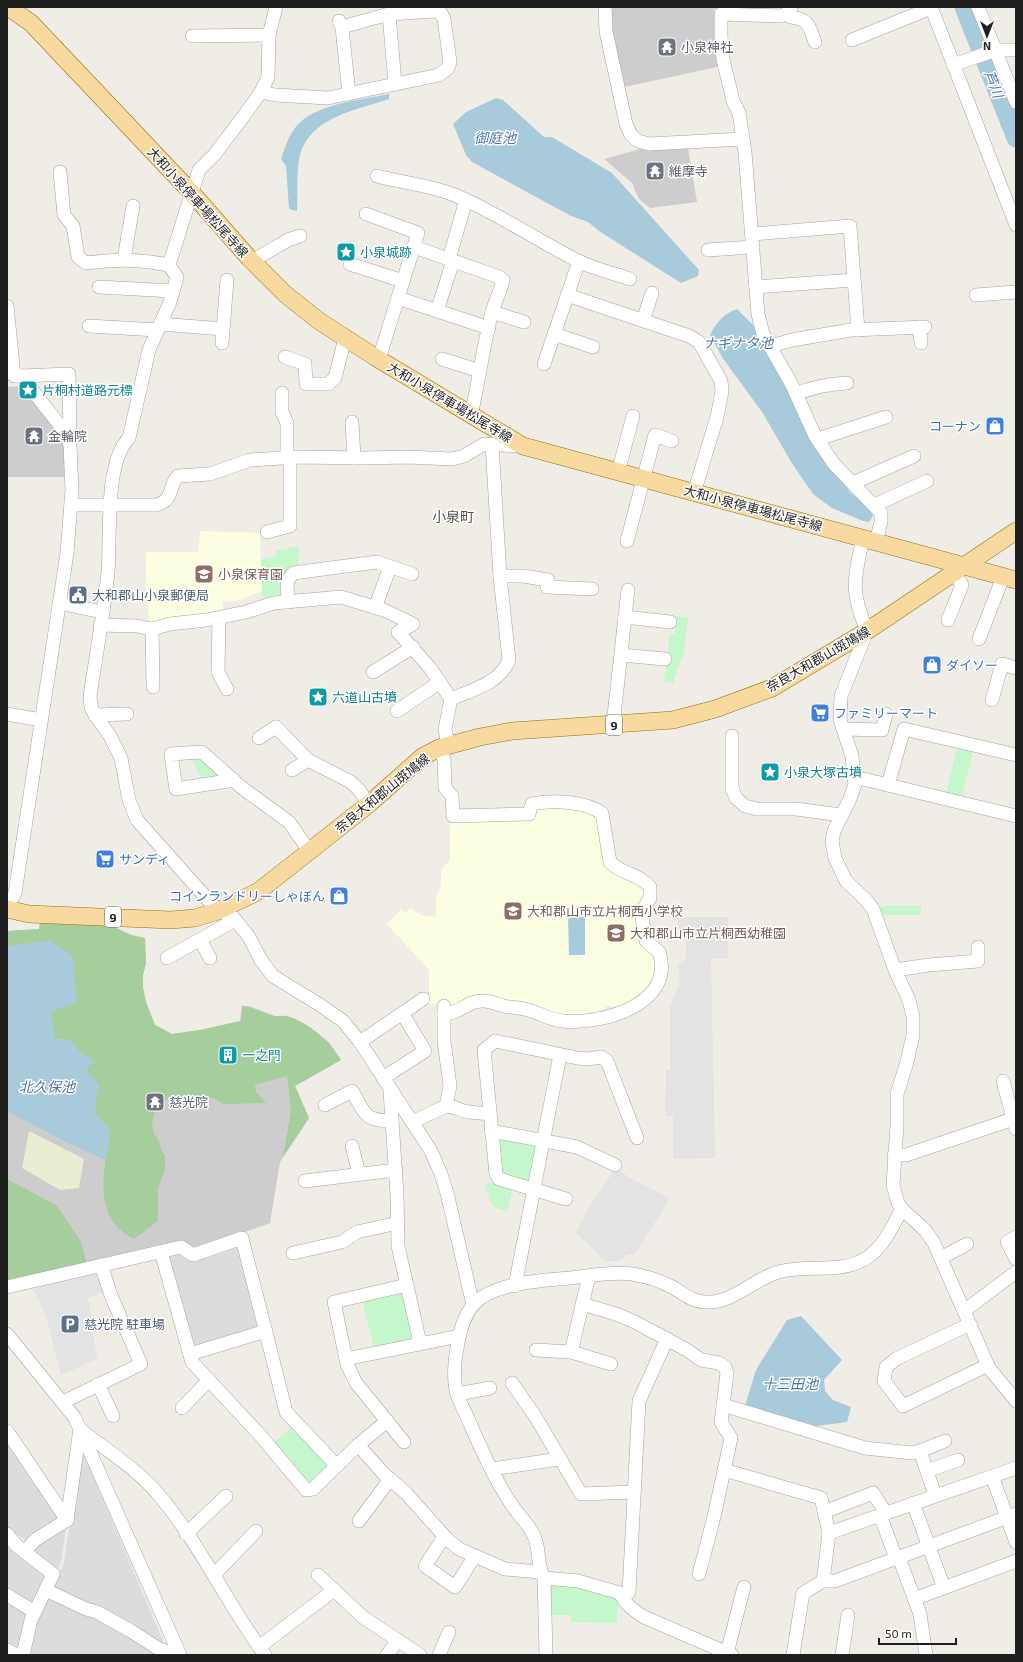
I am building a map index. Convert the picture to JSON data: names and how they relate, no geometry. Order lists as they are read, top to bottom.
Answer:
{
  "streets": {
    "main road": ["大和小泉停車場松尾寺線", "奈良大和郡山斑鳩線", "9"]
  },
  "crossings": [
    ["大和小泉停車場松尾寺線", "奈良大和郡山斑鳩線"]
  ],
  "districts": ["小泉町"],
  "water": [
    "芦川",
    "御庭池",
    "ナギナタ池",
    "北久保池",
    "十三田池"
  ],
  "places": {
    "temple": [
      "小泉神社",
      "維摩寺",
      "金輪院",
      "慈光院"
    ],
    "place": [
      "小泉城跡",
      "片桐村道路元標",
      "六道山古墳",
      "小泉大塚古墳"
    ],
    "shop": ["コーナン", "ダイソー", "コインランドリーしゃぼん"],
    "school or university": ["小泉保育園", "大和郡山市立片桐西小学校", "大和郡山市立片桐西幼稚園"],
    "public building": ["大和郡山小泉郵便局"],
    "supermarket": ["ファミリーマート", "サンディ"],
    "building": ["一之門"],
    "parking": ["慈光院 駐車場"]
  },
  "scale_bar": "50 m",
  "north": "bottom"
}
